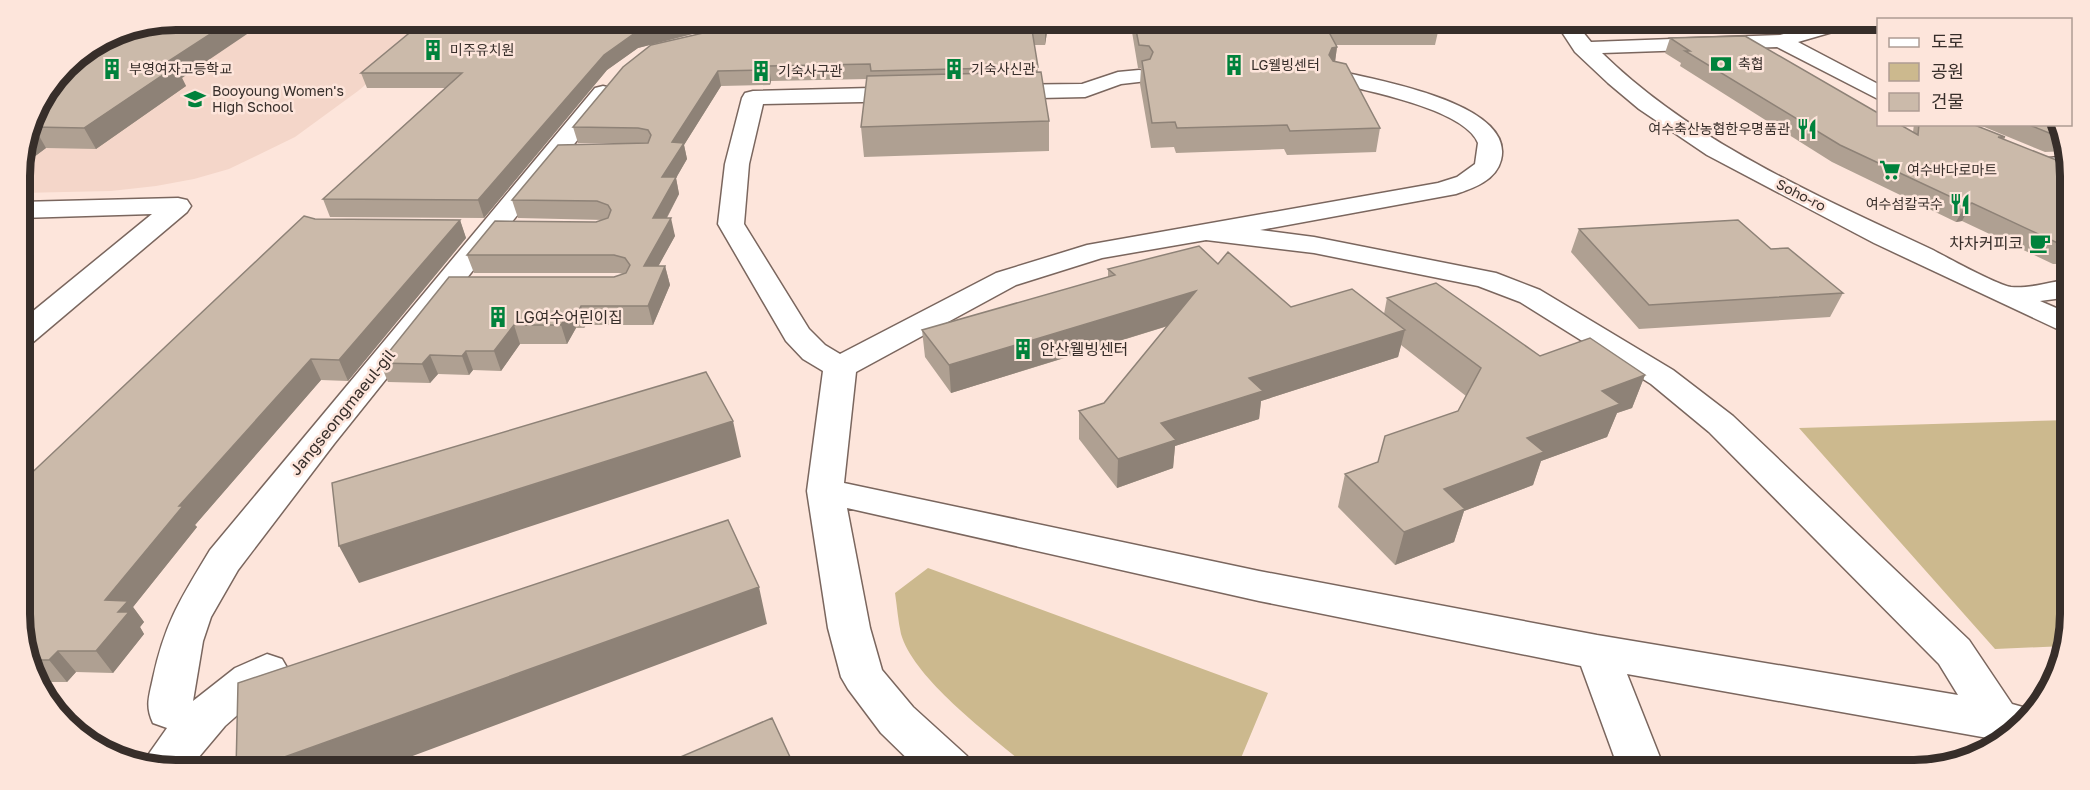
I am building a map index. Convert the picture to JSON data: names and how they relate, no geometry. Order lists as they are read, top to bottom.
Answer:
{
  "streets": {
    "street": ["Soho-ro", "Jangseongmaeul-gil"]
  },
  "places": {
    "building": [
      "미주유치원",
      "LG웰빙센터",
      "부영여자고등학교",
      "기숙사신관",
      "기숙사구관",
      "LG여수어린이집",
      "안산웰빙센터"
    ],
    "bank": ["축협"],
    "school or university": ["Booyoung Women's High School"],
    "restaurant": ["여수축산농협한우명품관", "여수섬칼국수"],
    "supermarket": ["여수바다로마트"],
    "cafe": ["차차커피코"]
  },
  "legend": ["도로", "공원", "건물"]
}
